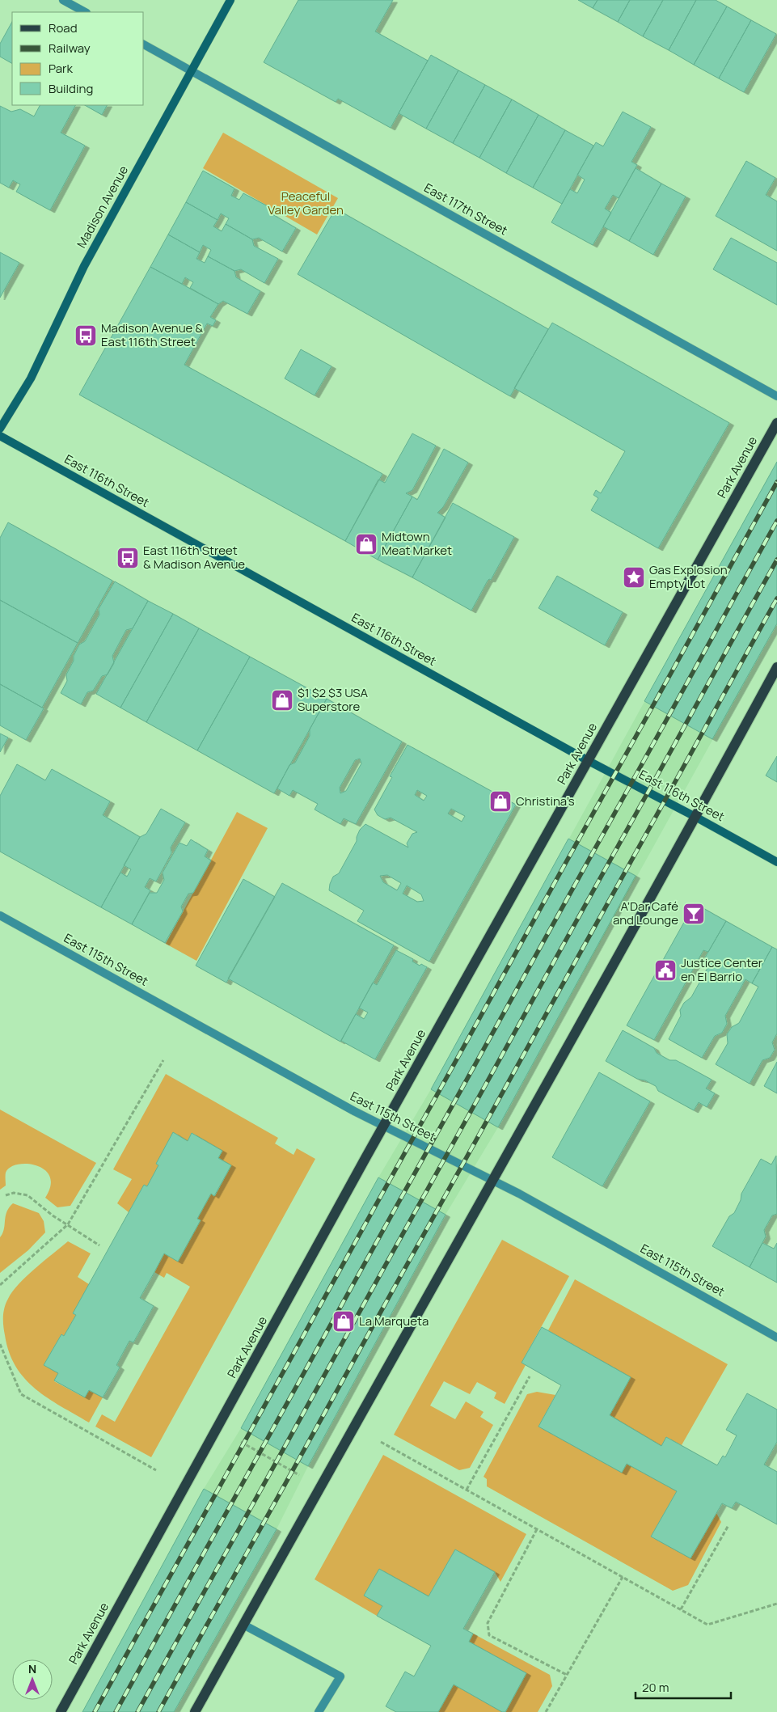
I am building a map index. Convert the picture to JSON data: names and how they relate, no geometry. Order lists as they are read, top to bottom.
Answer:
{
  "streets": {
    "main road": ["Park Avenue"],
    "street": [
      "Madison Avenue",
      "East 117th Street",
      "East 116th Street",
      "East 115th Street"
    ]
  },
  "crossings": [
    ["Madison Avenue", "East 117th Street"],
    ["Park Avenue", "East 116th Street"],
    ["Park Avenue", "East 115th Street"]
  ],
  "parks": ["Peaceful Valley Garden"],
  "places": {
    "bus stop": ["Madison Avenue & East 116th Street", "East 116th Street & Madison Avenue"],
    "shop": [
      "Midtown Meat Market",
      "$1 $2 $3 USA Superstore",
      "Christina’s",
      "La Marqueta"
    ],
    "place": ["Gas Explosion Empty Lot"],
    "bar": ["A’Dar Café and Lounge"],
    "public building": ["Justice Center en El Barrio"]
  },
  "legend": [
    "Road",
    "Railway",
    "Park",
    "Building"
  ],
  "scale_bar": "20 m",
  "north": "top"
}
